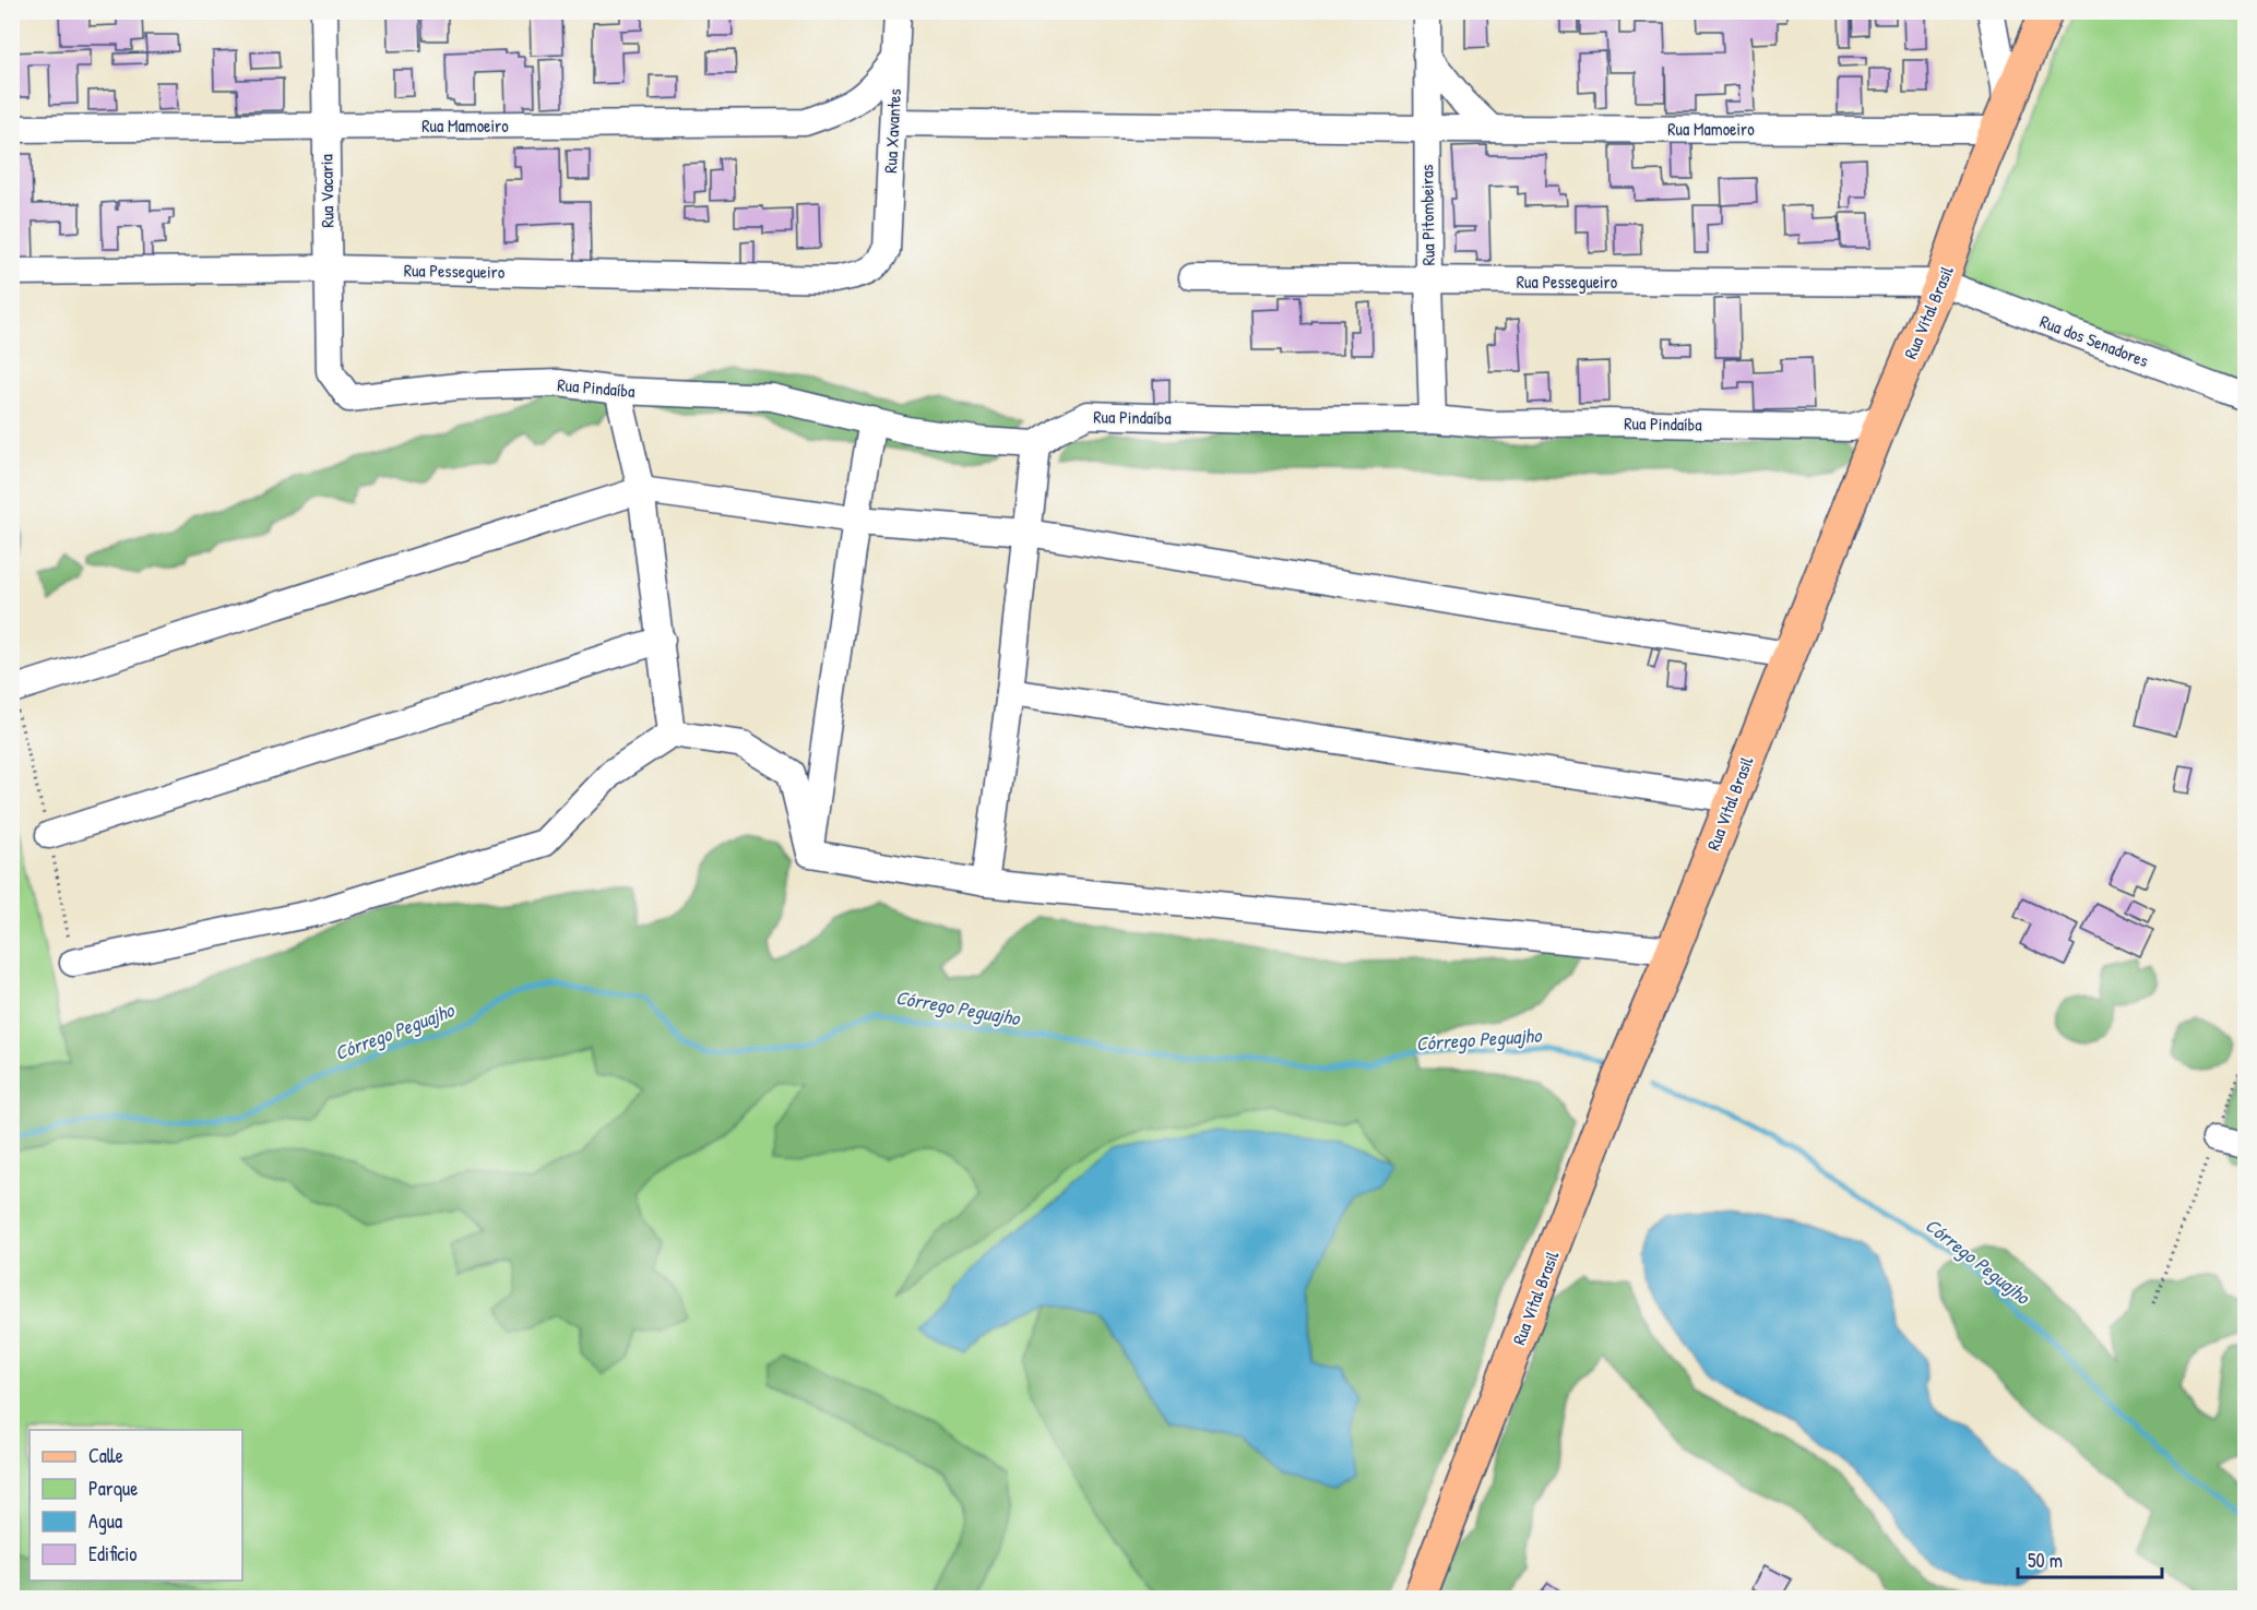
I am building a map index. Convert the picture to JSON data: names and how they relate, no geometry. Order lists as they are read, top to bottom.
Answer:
{
  "streets": {
    "main road": ["Rua Vital Brasil"],
    "street": [
      "Rua Mamoeiro",
      "Rua Xavantes",
      "Rua Vacaria",
      "Rua Pitombeiras",
      "Rua Pessegueiro",
      "Rua dos Senadores",
      "Rua Pindaíba"
    ]
  },
  "crossings": [
    ["Rua Mamoeiro", "Rua Xavantes"],
    ["Rua Mamoeiro", "Rua Vacaria"],
    ["Rua Mamoeiro", "Rua Pitombeiras"],
    ["Rua Mamoeiro", "Rua Vital Brasil"],
    ["Rua Xavantes", "Rua Pessegueiro"],
    ["Rua Vacaria", "Rua Pessegueiro"],
    ["Rua Vacaria", "Rua Pindaíba"],
    ["Rua Pitombeiras", "Rua Pessegueiro"],
    ["Rua Pitombeiras", "Rua Pindaíba"],
    ["Rua Pessegueiro", "Rua Vital Brasil"],
    ["Rua Pessegueiro", "Rua dos Senadores"],
    ["Rua Vital Brasil", "Rua dos Senadores"],
    ["Rua Vital Brasil", "Rua Pindaíba"]
  ],
  "water": ["Córrego Peguajho"],
  "legend": [
    "Calle",
    "Parque",
    "Agua",
    "Edificio"
  ],
  "scale_bar": "50 m"
}
